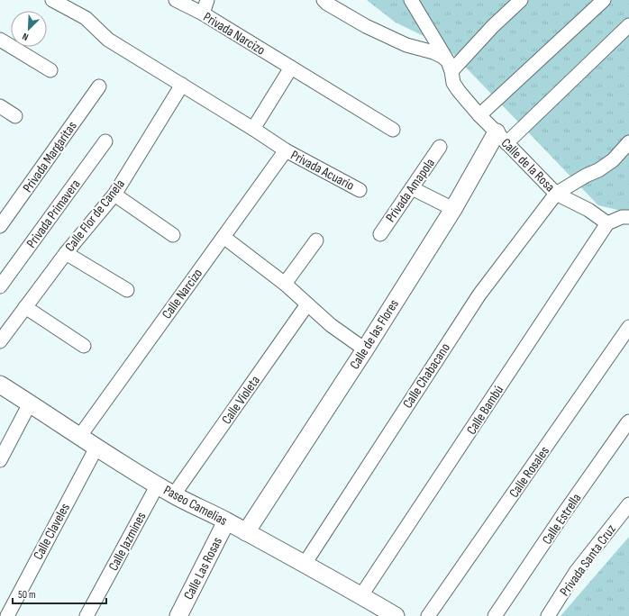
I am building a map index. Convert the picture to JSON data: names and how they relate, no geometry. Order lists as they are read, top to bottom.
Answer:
{
  "streets": {
    "street": [
      "Privada Narcizo",
      "Privada Margaritas",
      "Calle de la Rosa",
      "Privada Acuario",
      "Privada Amapola",
      "Privada Primavera",
      "Calle Flor de Canela",
      "Calle Narcizo",
      "Calle de las Flores",
      "Calle Chabacano",
      "Calle Violeta",
      "Calle Bambú",
      "Calle Rosales",
      "Paseo Camelias",
      "Calle Estrella",
      "Calle Claveles",
      "Calle Jazmines",
      "Privada Santa Cruz",
      "Calle Las Rosas"
    ]
  },
  "crossings": [
    ["Calle de la Rosa", "Calle de las Flores"],
    ["Calle de la Rosa", "Calle Chabacano"],
    ["Calle de la Rosa", "Calle Bambú"],
    ["Privada Acuario", "Calle Narcizo"],
    ["Calle Narcizo", "Paseo Camelias"],
    ["Calle de las Flores", "Paseo Camelias"],
    ["Calle Chabacano", "Paseo Camelias"],
    ["Calle Violeta", "Paseo Camelias"],
    ["Calle Bambú", "Paseo Camelias"],
    ["Paseo Camelias", "Calle Claveles"],
    ["Paseo Camelias", "Calle Jazmines"],
    ["Paseo Camelias", "Calle Las Rosas"]
  ],
  "scale_bar": "50 m",
  "north": "bottom left"
}
